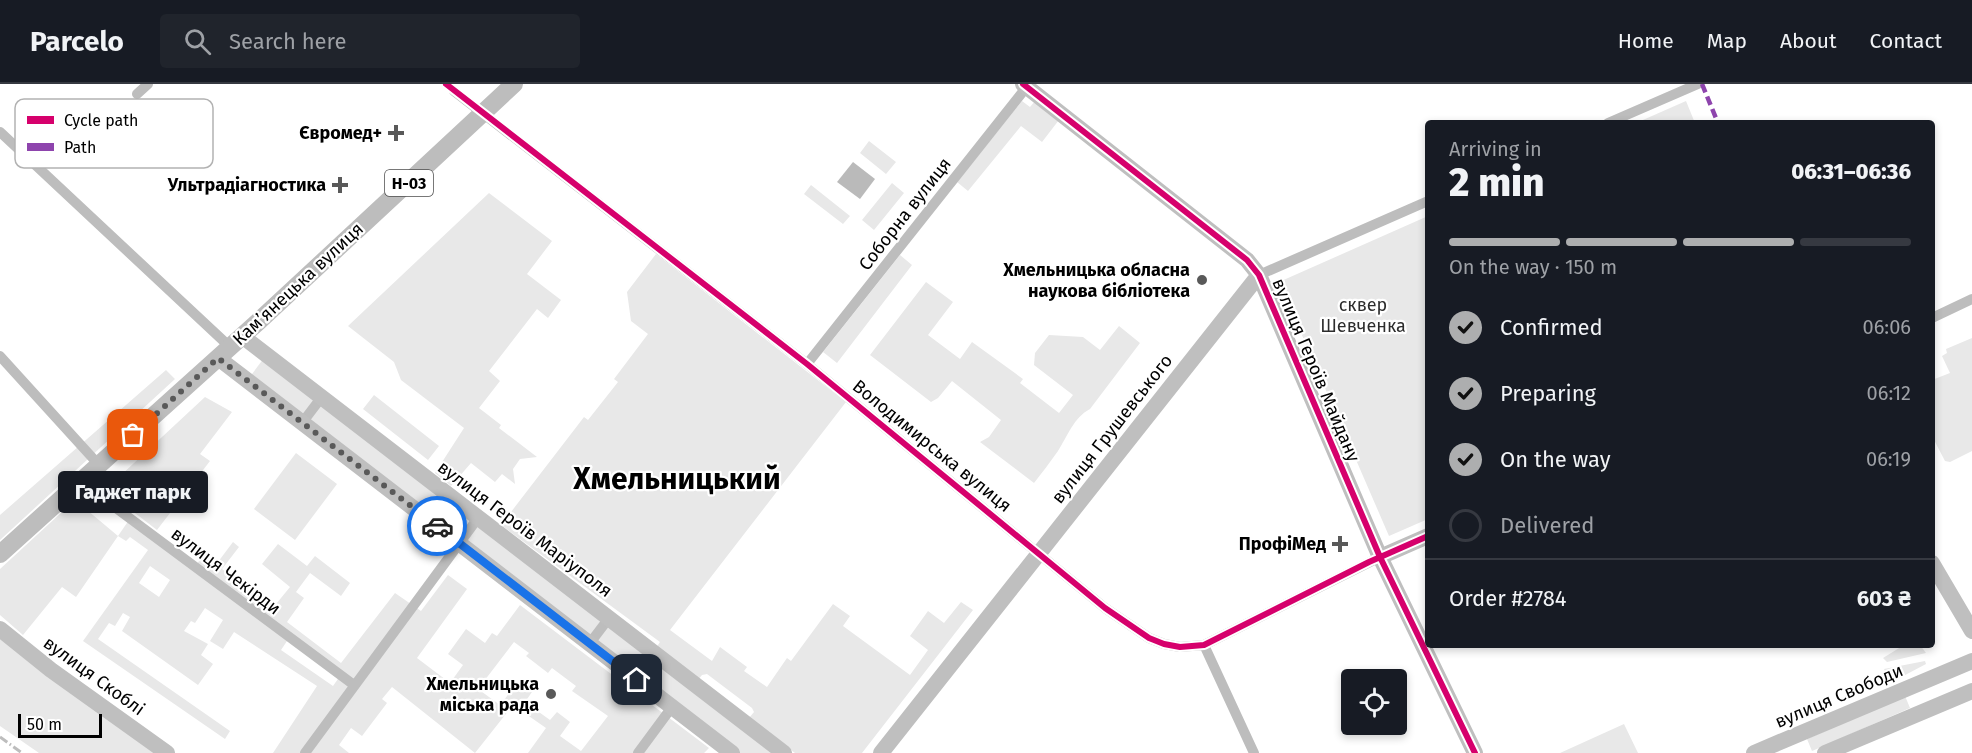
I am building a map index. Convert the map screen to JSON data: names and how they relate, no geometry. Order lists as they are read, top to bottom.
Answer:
{
  "streets": {
    "main road": ["Н-03", "Камʼянецька вулиця"],
    "street": [
      "Соборна вулиця",
      "вулиця Героїв Майдану",
      "вулиця Грушевського",
      "Володимирська вулиця",
      "вулиця Героїв Маріуполя",
      "вулиця Чекірди",
      "вулиця Скоблі",
      "вулиця Свободи"
    ]
  },
  "crossings": [
    ["Соборна вулиця", "вулиця Героїв Майдану"],
    ["Соборна вулиця", "Володимирська вулиця"],
    ["Камʼянецька вулиця", "Володимирська вулиця"],
    ["Камʼянецька вулиця", "вулиця Героїв Маріуполя"],
    ["Камʼянецька вулиця", "вулиця Чекірди"],
    ["вулиця Героїв Майдану", "вулиця Грушевського"],
    ["вулиця Героїв Майдану", "Володимирська вулиця"],
    ["вулиця Грушевського", "Володимирська вулиця"]
  ],
  "districts": ["Хмельницький"],
  "parks": ["сквер Шевченка"],
  "places": {
    "health": ["Євромед+", "Ультрадіагностика", "ПрофіМед"],
    "other": ["Хмельницька обласна наукова бібліотека", "Гаджет парк", "Хмельницька міська рада"]
  },
  "legend": ["Cycle path", "Path"],
  "scale_bar": "50 m",
  "page": {
    "header": "Parcelo",
    "search": "Search here",
    "nav": [
      "Home",
      "Map",
      "About",
      "Contact"
    ],
    "heading": ["2 min", "Arriving in", "06:31–06:36"],
    "panel": ["Order #2784", "603 ₴"],
    "bar": "On the way · 150 m",
    "list": [
      ["Confirmed", "06:06"],
      ["Preparing", "06:12"],
      ["On the way", "06:19"],
      "Delivered"
    ],
    "bubble": "Гаджет парк",
    "scale": "50 m"
  }
}
